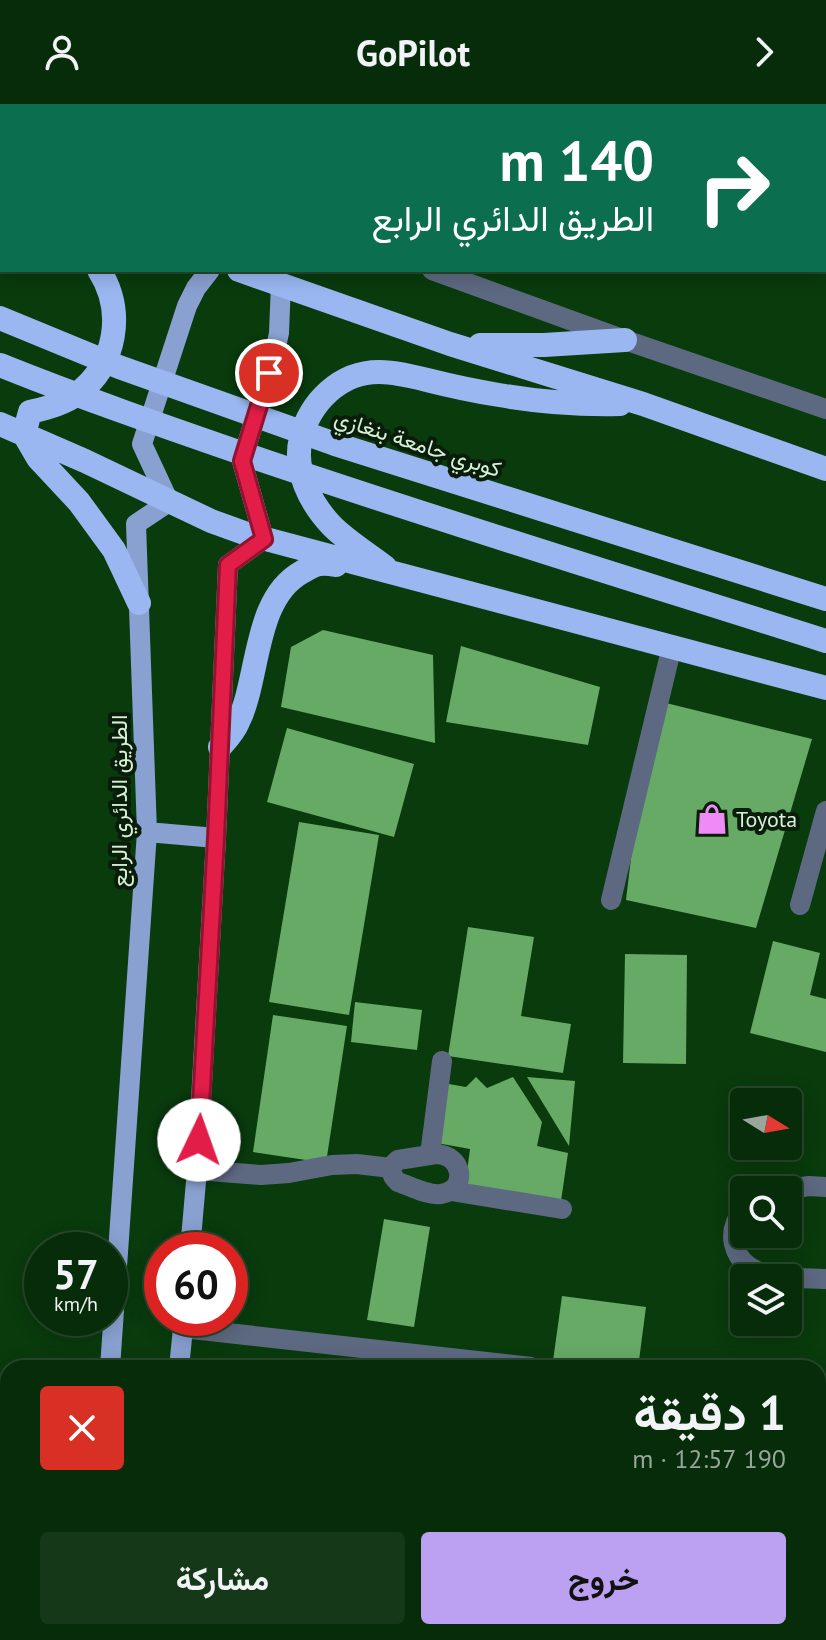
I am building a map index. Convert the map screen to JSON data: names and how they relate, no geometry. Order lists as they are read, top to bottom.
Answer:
{
  "streets": {
    "highway": ["كوبري جامعة بنغازي"],
    "main road": ["الطريق الدائري الرابع"]
  },
  "places": {
    "shop": ["Toyota"]
  },
  "north": "right",
  "page": {
    "header": "GoPilot",
    "turn": ["140 m", "الطريق الدائري الرابع"],
    "speed": "57 km/h",
    "limit": "60",
    "heading": ["1 دقيقة", "190 m · 12:57"],
    "buttons": ["خروج", "مشاركة"]
  }
}
